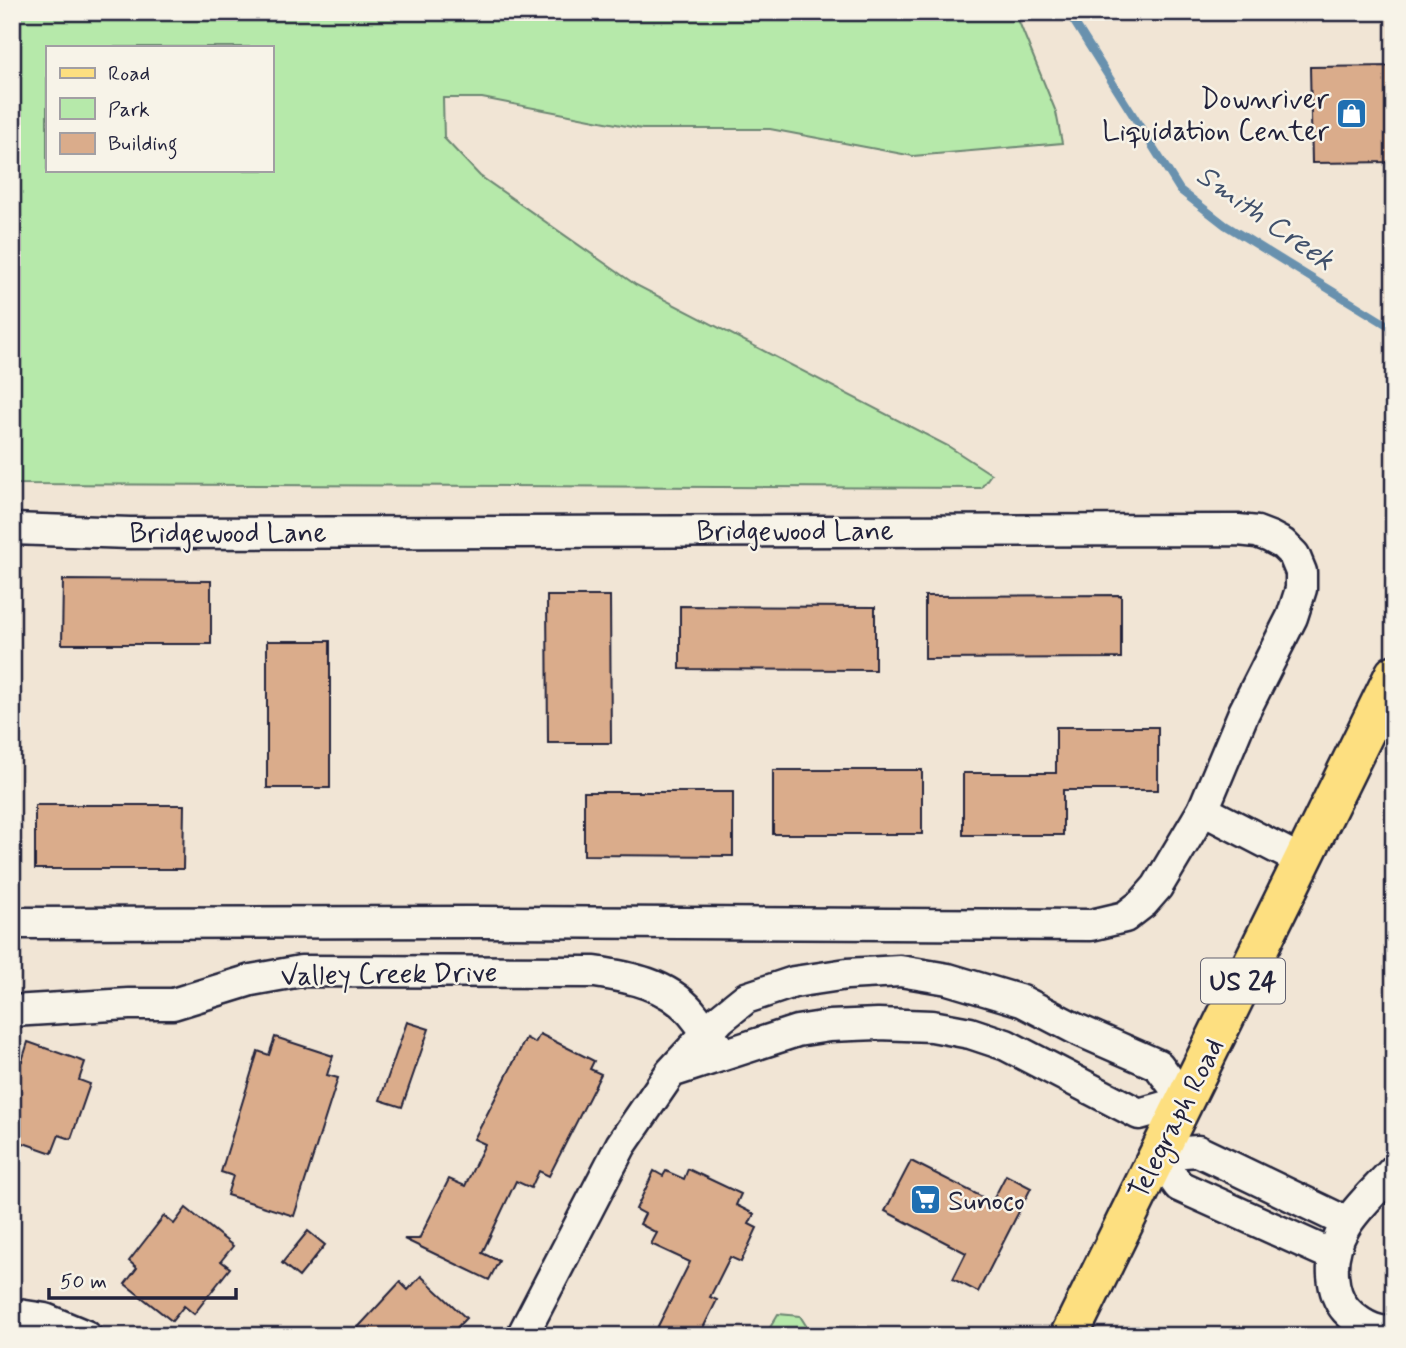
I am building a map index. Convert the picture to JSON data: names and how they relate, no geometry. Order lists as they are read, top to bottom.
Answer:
{
  "streets": {
    "main road": ["US 24", "Telegraph Road"],
    "street": ["Bridgewood Lane", "Valley Creek Drive"]
  },
  "water": ["Smith Creek"],
  "places": {
    "shop": ["Downriver Liquidation Center"],
    "supermarket": ["Sunoco"]
  },
  "legend": ["Road", "Park", "Building"],
  "scale_bar": "50 m"
}
